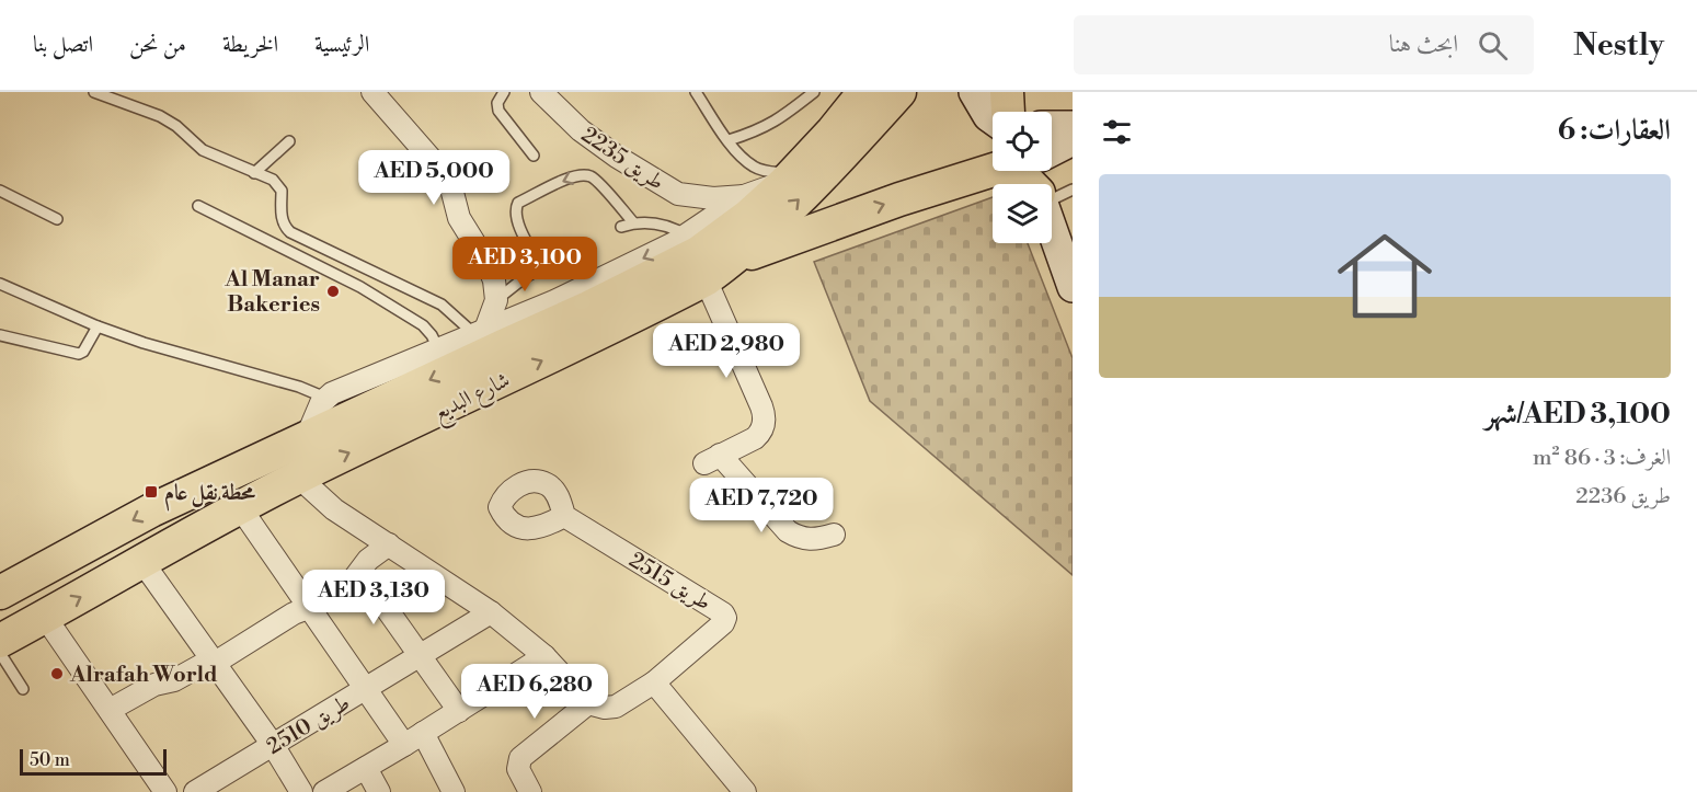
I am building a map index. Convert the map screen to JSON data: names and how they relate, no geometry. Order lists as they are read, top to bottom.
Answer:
{
  "streets": {
    "main road": ["شارع البديع"],
    "street": ["طريق 2235", "طريق 2515", "طريق 2510"]
  },
  "places": {
    "other": ["Al Manar Bakeries", "Alrafah World"],
    "transit": ["محطة نقل عام"]
  },
  "scale_bar": "50 m",
  "page": {
    "header": "Nestly",
    "search": "ابحث هنا",
    "nav": [
      "الرئيسية",
      "الخريطة",
      "من نحن",
      "اتصل بنا"
    ],
    "heading": "العقارات: 6",
    "price": [
      "AED 5,000",
      "AED 3,100",
      "AED 2,980",
      "AED 7,720",
      "AED 3,130",
      "AED 6,280"
    ],
    "list": [
      {
        "name": "AED 3,100/شهر",
        "note": "الغرف: 3 · 86 m² · طريق 2236"
      }
    ],
    "scale": "50 m"
  }
}
